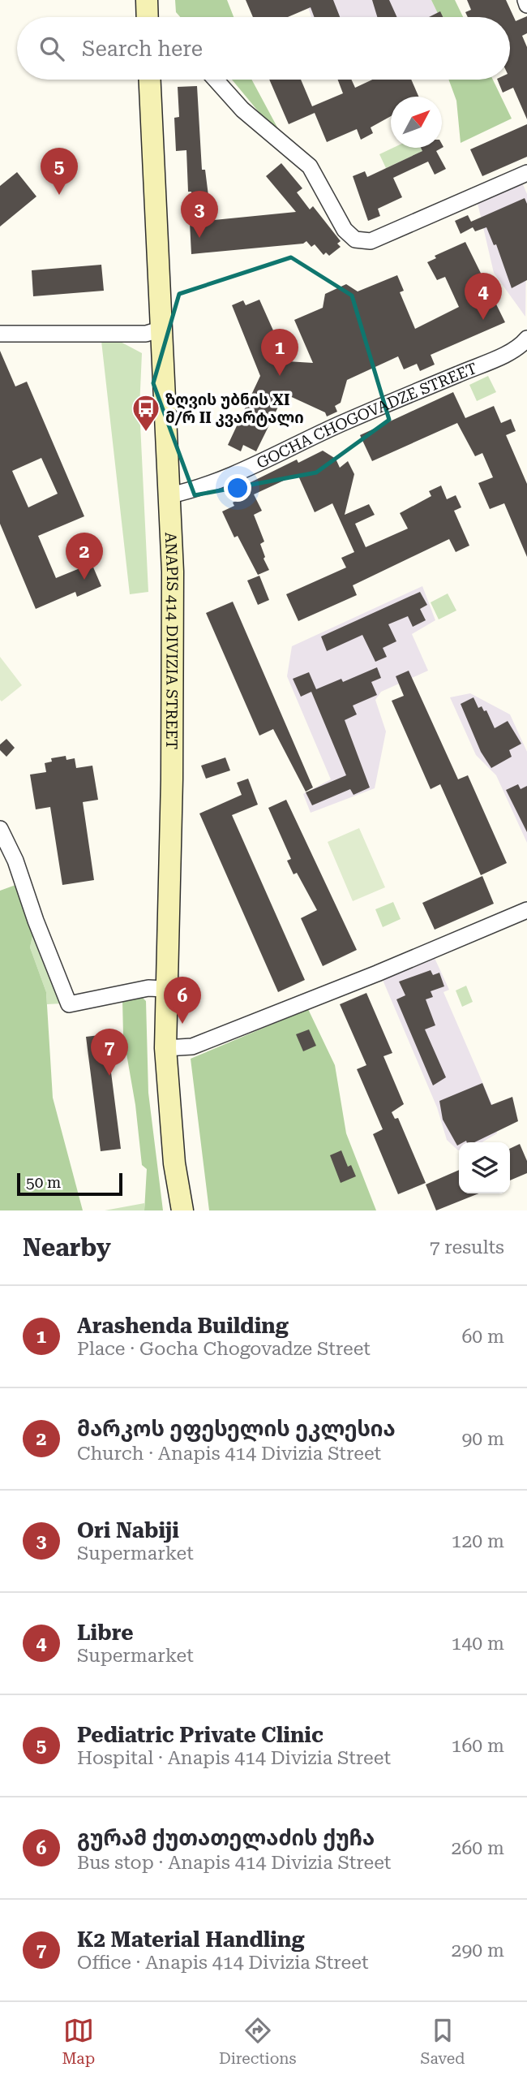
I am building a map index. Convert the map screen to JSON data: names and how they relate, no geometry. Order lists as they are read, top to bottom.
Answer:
{
  "streets": {
    "main road": ["ANAPIS 414 DIVIZIA STREET"],
    "street": ["GOCHA CHOGOVADZE STREET"]
  },
  "crossings": [
    ["GOCHA CHOGOVADZE STREET", "ANAPIS 414 DIVIZIA STREET"]
  ],
  "places": {
    "bus stop": ["ზღვის უბნის XI მ/რ II კვარტალი"]
  },
  "scale_bar": "50 m",
  "north": "top right",
  "page": {
    "search": "Search here",
    "pins": [
      "5",
      "3",
      "4",
      "1",
      "2",
      "6",
      "7"
    ],
    "scale": "50 m",
    "heading": ["Nearby", "7 results"],
    "list": [
      {
        "mark": "1",
        "name": "Arashenda Building",
        "note": "Place · Gocha Chogovadze Street",
        "value": "60 m"
      },
      {
        "mark": "2",
        "name": "მარკოს ეფესელის ეკლესია",
        "note": "Church · Anapis 414 Divizia Street",
        "value": "90 m"
      },
      {
        "mark": "3",
        "name": "Ori Nabiji",
        "note": "Supermarket",
        "value": "120 m"
      },
      {
        "mark": "4",
        "name": "Libre",
        "note": "Supermarket",
        "value": "140 m"
      },
      {
        "mark": "5",
        "name": "Pediatric Private Clinic",
        "note": "Hospital · Anapis 414 Divizia Street",
        "value": "160 m"
      },
      {
        "mark": "6",
        "name": "გურამ ქუთათელაძის ქუჩა",
        "note": "Bus stop · Anapis 414 Divizia Street",
        "value": "260 m"
      },
      {
        "mark": "7",
        "name": "K2 Material Handling",
        "note": "Office · Anapis 414 Divizia Street",
        "value": "290 m"
      }
    ],
    "nav": ["Map", "Directions", "Saved"]
  }
}
